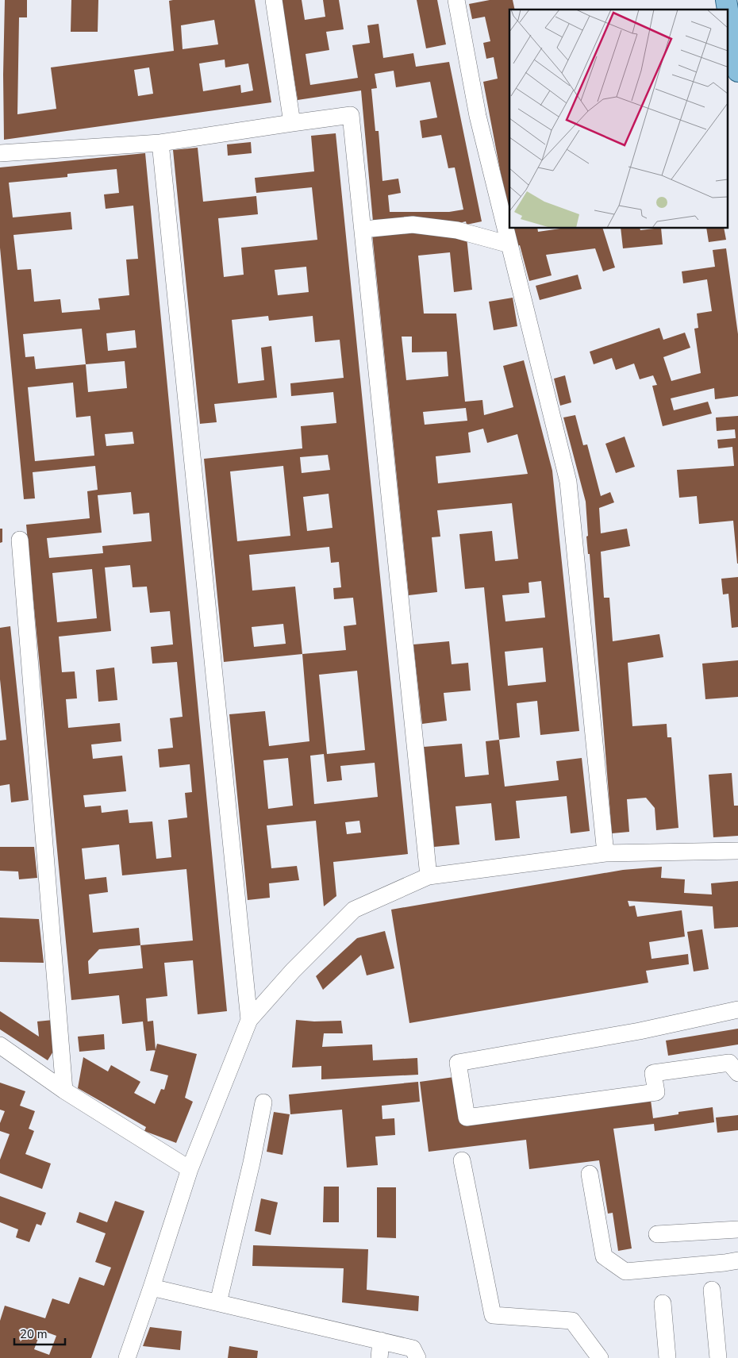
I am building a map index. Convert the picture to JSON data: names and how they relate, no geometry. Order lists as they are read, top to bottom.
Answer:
{
  "scale_bar": "20 m"
}
